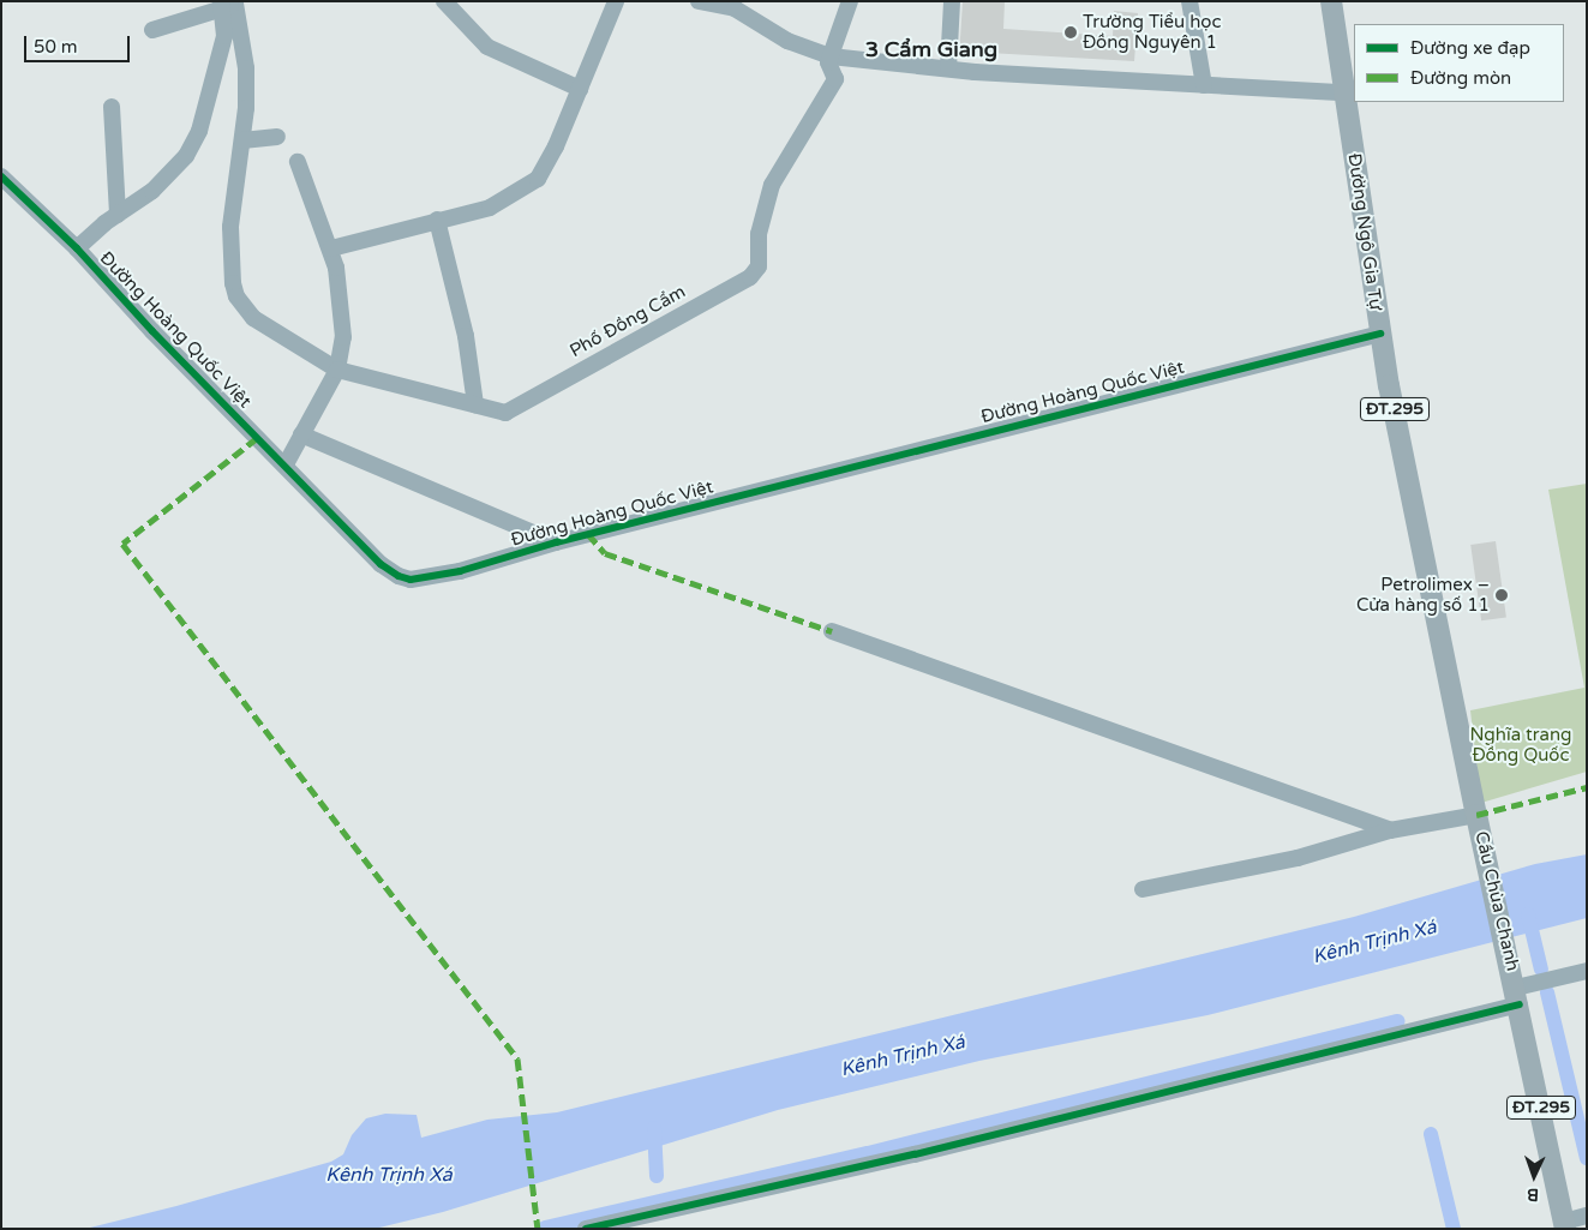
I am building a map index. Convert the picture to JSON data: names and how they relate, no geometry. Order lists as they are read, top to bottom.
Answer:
{
  "streets": {
    "main road": ["Đường Ngô Gia Tự", "ĐT.295", "Cầu Chùa Chanh"],
    "street": ["Phố Đồng Cẩm", "Đường Hoàng Quốc Việt"]
  },
  "crossings": [
    ["Đường Ngô Gia Tự", "Đường Hoàng Quốc Việt"],
    ["Đường Ngô Gia Tự", "Cầu Chùa Chanh"],
    ["ĐT.295", "Cầu Chùa Chanh"]
  ],
  "districts": ["3 Cẩm Giang"],
  "water": ["Kênh Trịnh Xá"],
  "parks": ["Nghĩa trang Đồng Quốc"],
  "places": ["Trường Tiểu học Đồng Nguyên 1", "Petrolimex – Cửa hàng số 11"],
  "legend": ["Đường xe đạp", "Đường mòn"],
  "scale_bar": "50 m",
  "north": "bottom"
}
